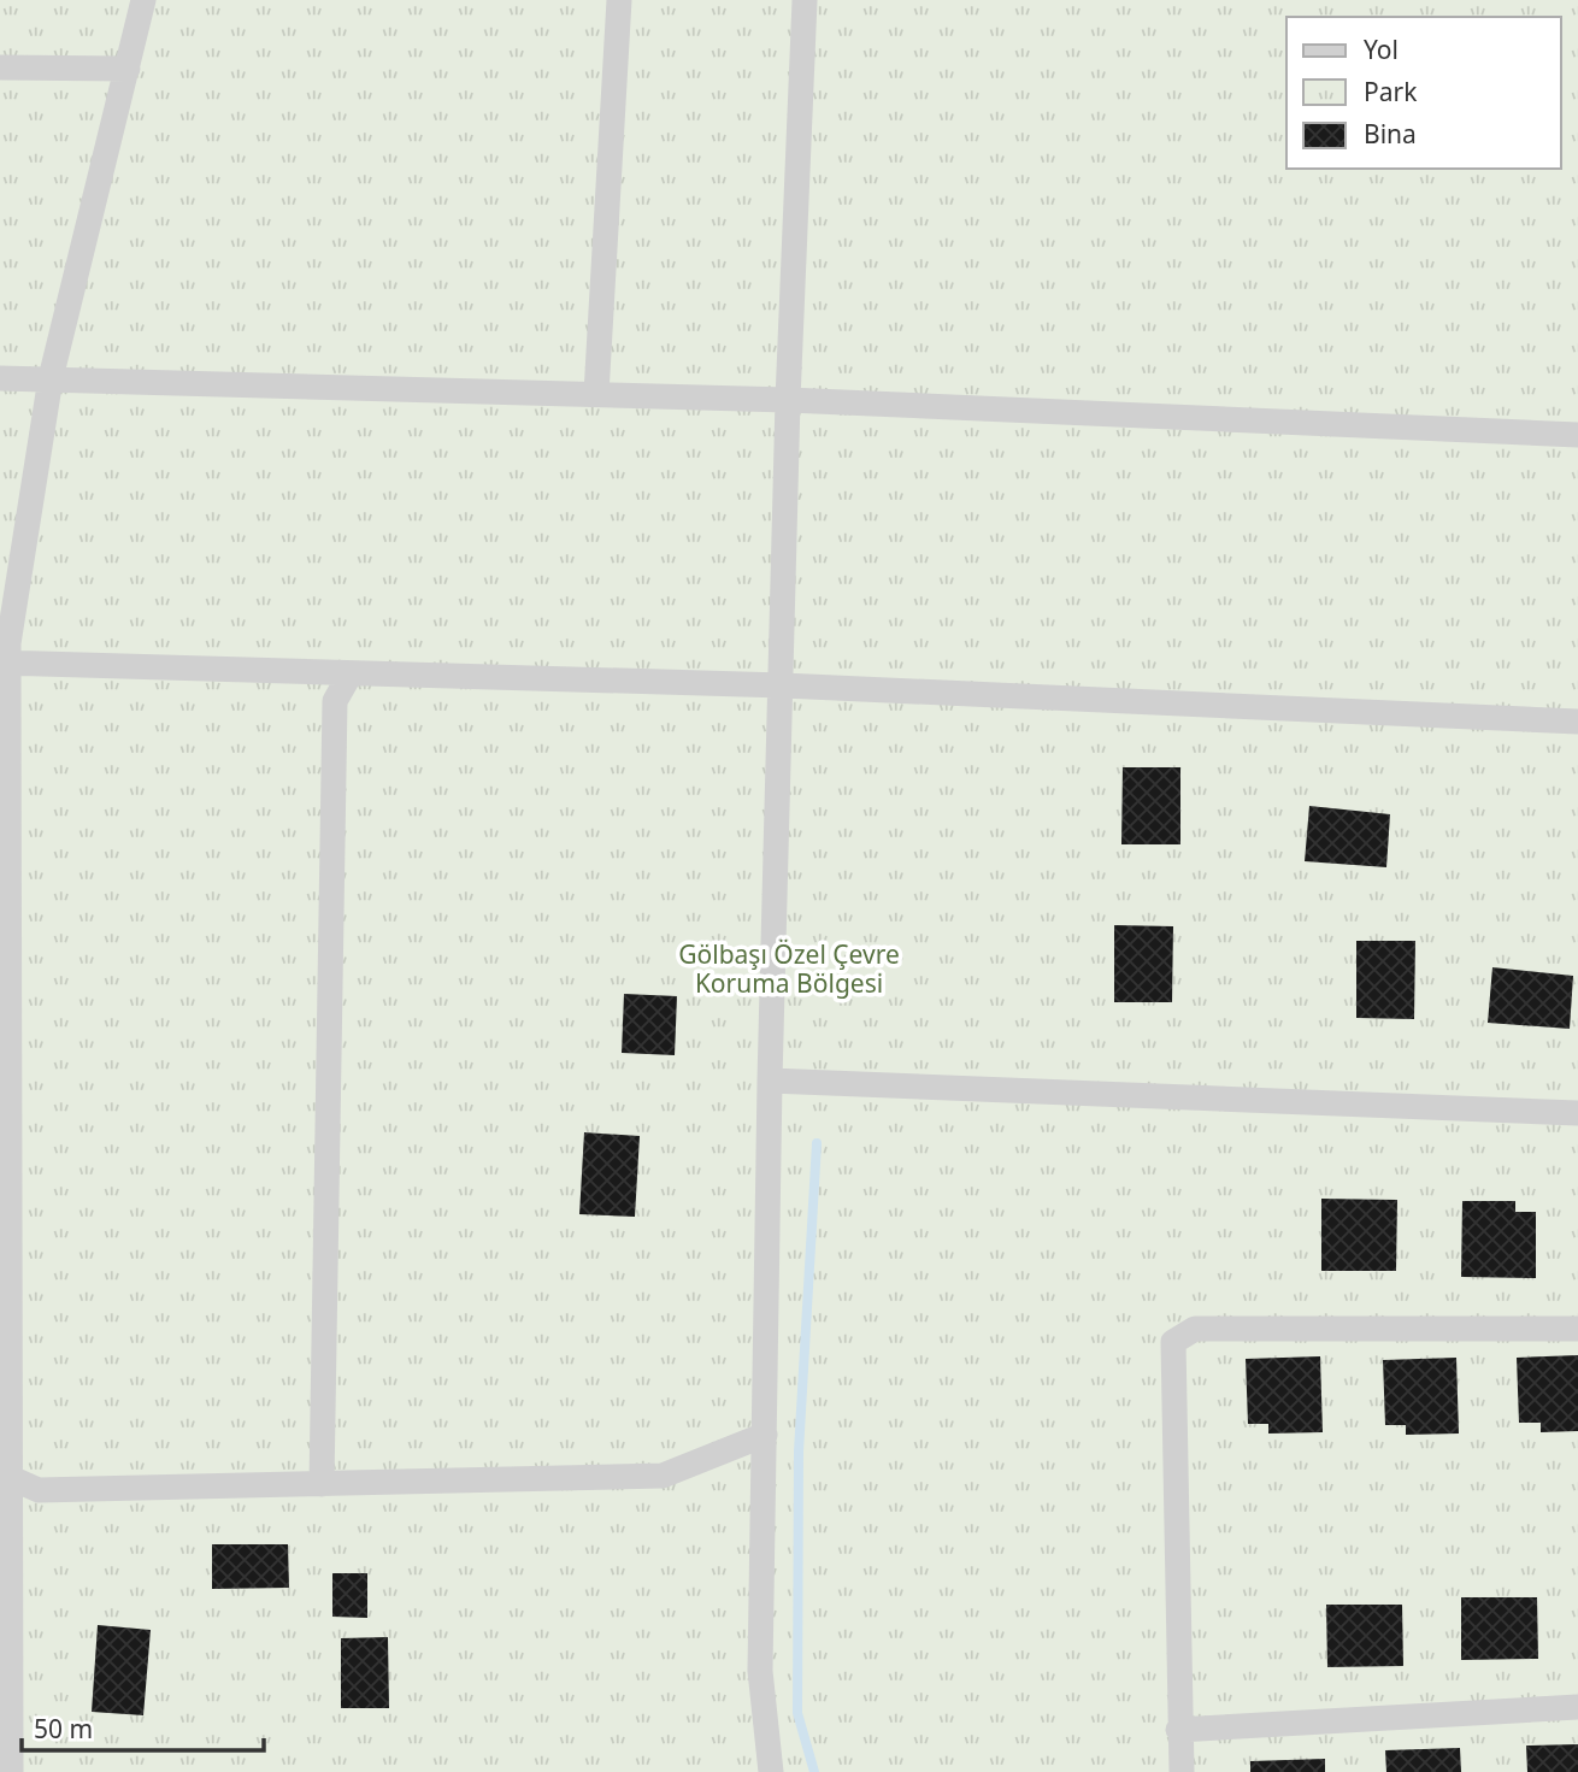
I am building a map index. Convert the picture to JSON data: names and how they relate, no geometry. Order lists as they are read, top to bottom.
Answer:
{
  "parks": ["Gölbaşı Özel Çevre Koruma Bölgesi"],
  "legend": ["Yol", "Park", "Bina"],
  "scale_bar": "50 m"
}
